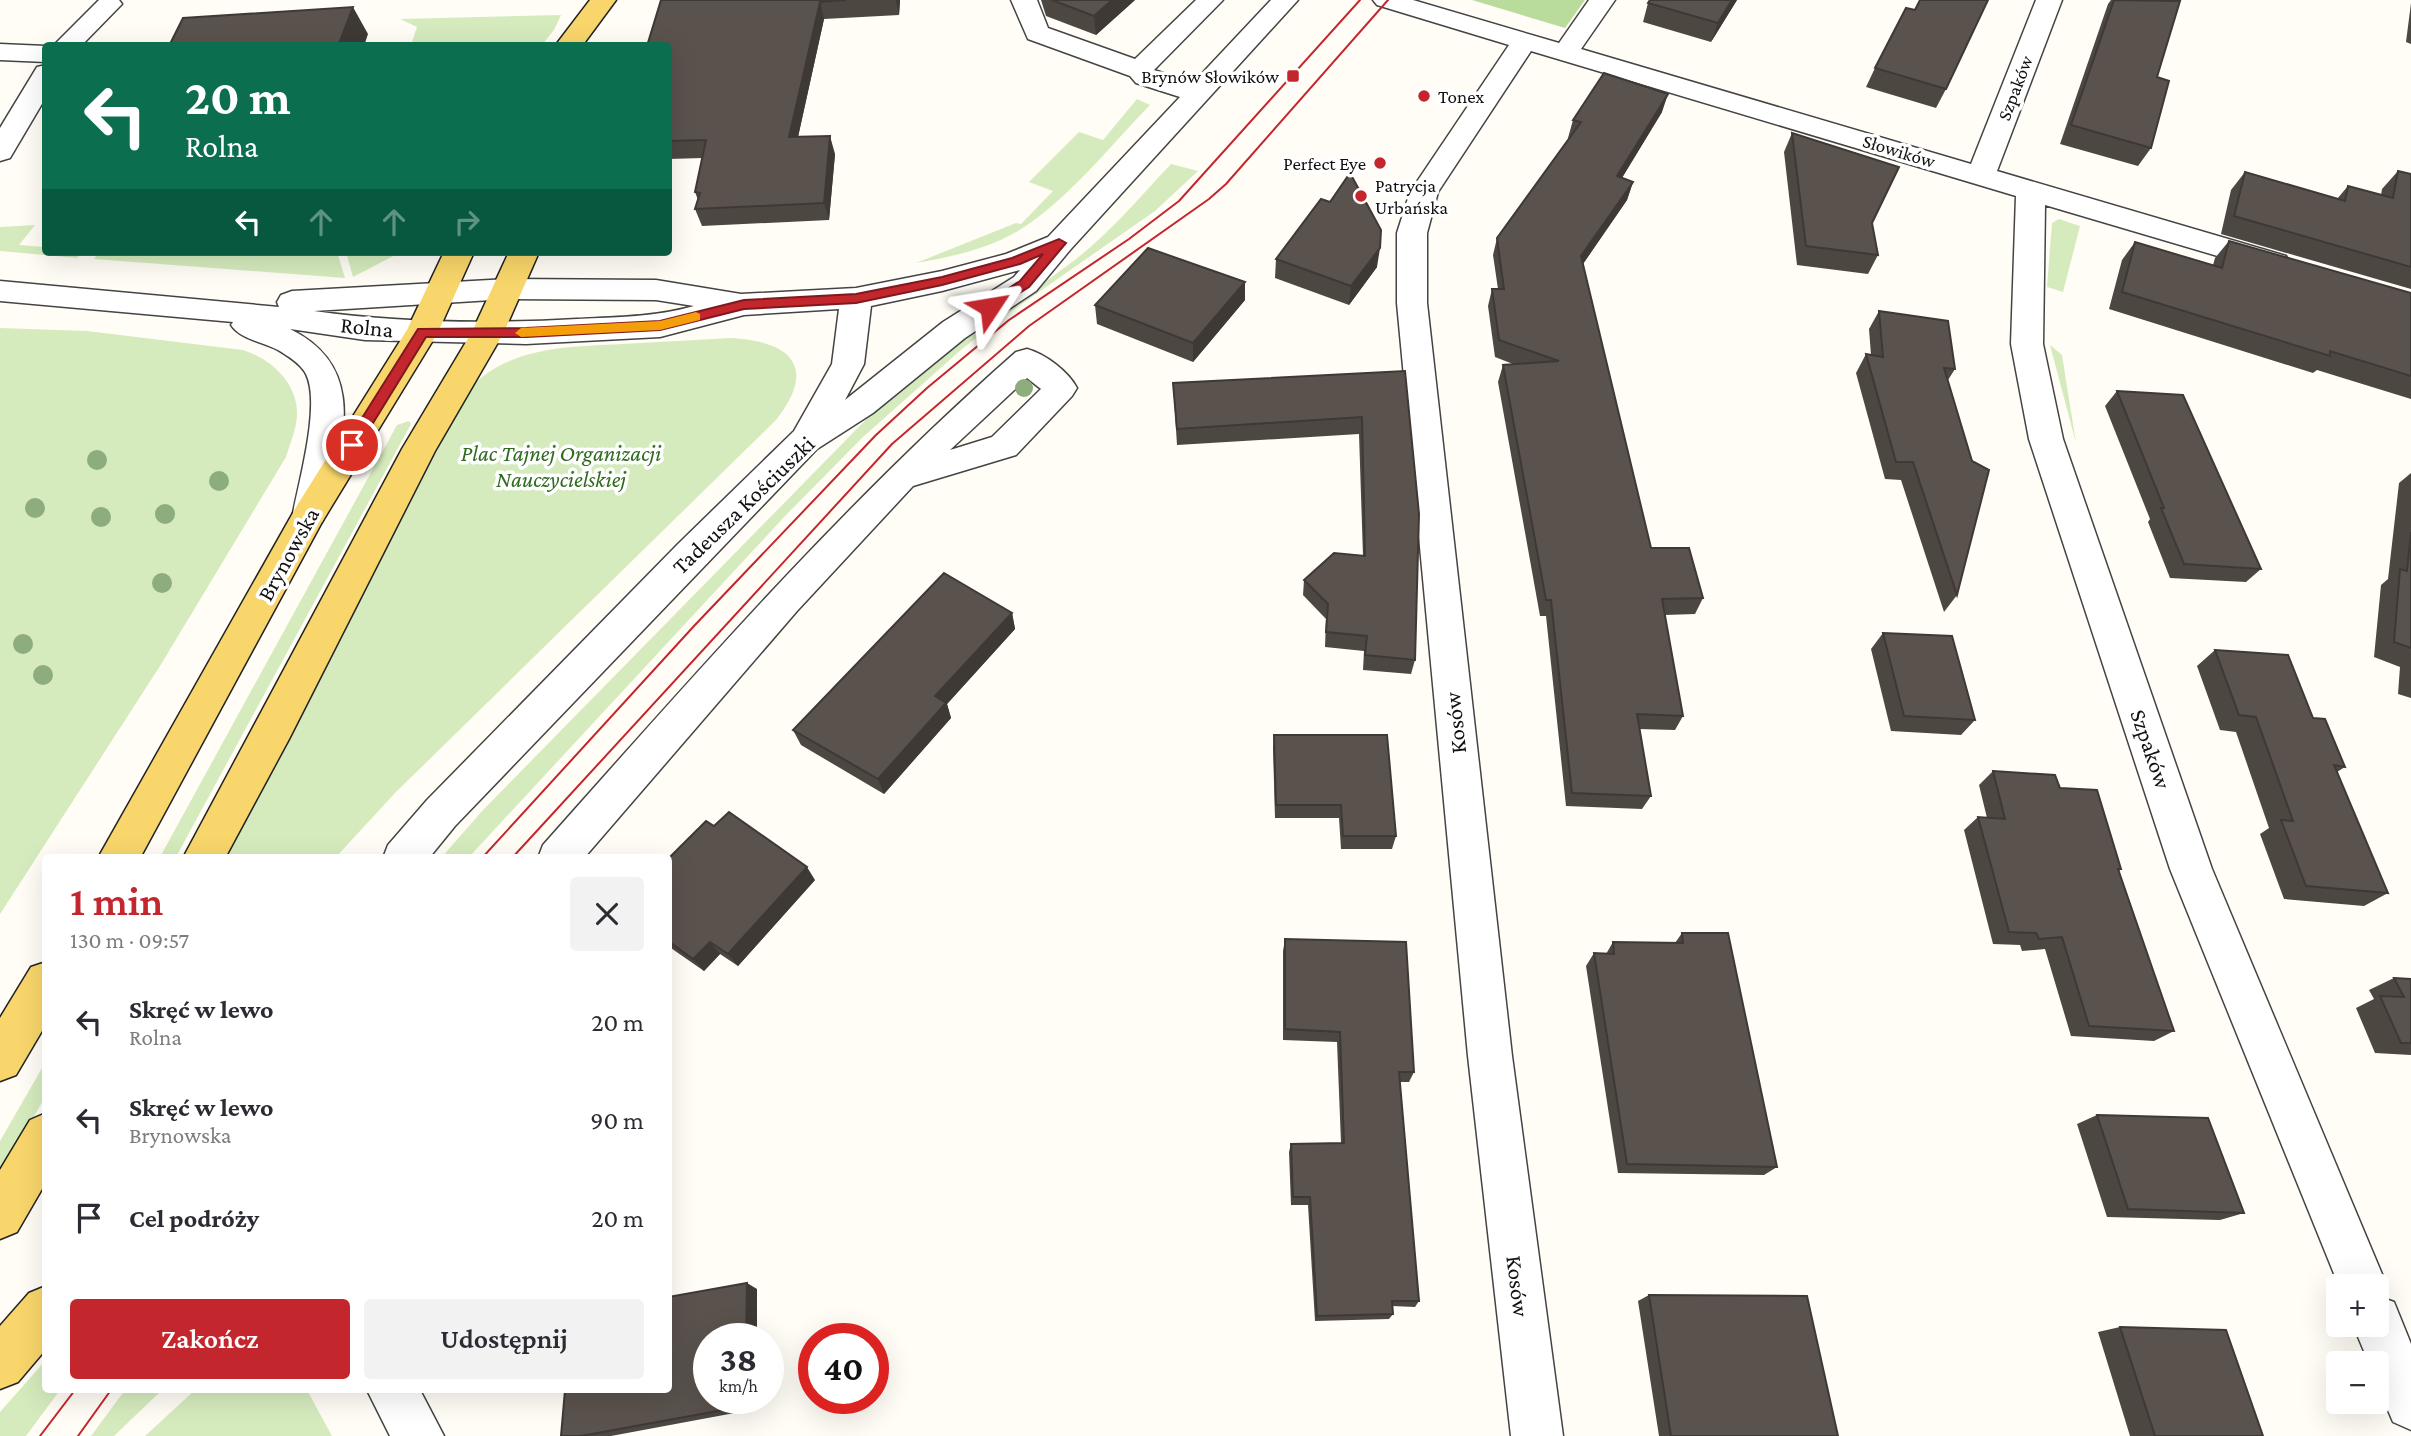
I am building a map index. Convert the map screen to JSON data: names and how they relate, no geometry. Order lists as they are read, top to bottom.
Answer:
{
  "streets": {
    "main road": ["Brynowska"],
    "street": [
      "Szpaków",
      "Słowików",
      "Rolna",
      "Tadeusza Kościuszki",
      "Kosów"
    ]
  },
  "crossings": [
    ["Szpaków", "Słowików"],
    ["Słowików", "Kosów"],
    ["Rolna", "Tadeusza Kościuszki"],
    ["Rolna", "Brynowska"]
  ],
  "parks": ["Plac Tajnej Organizacji Nauczycielskiej"],
  "places": {
    "transit": ["Brynów Słowików"],
    "other": ["Tonex", "Perfect Eye", "Patrycja Urbańska"]
  },
  "page": {
    "turn": ["20 m", "Rolna"],
    "heading": ["1 min", "130 m · 09:57"],
    "list": [
      {
        "name": "Skręć w lewo",
        "note": "Rolna",
        "value": "20 m"
      },
      {
        "name": "Skręć w lewo",
        "note": "Brynowska",
        "value": "90 m"
      },
      {
        "name": "Cel podróży",
        "value": "20 m"
      }
    ],
    "map_buttons": ["+", "−"],
    "buttons": ["Zakończ", "Udostępnij"],
    "speed": "38 km/h",
    "limit": "40"
  }
}
